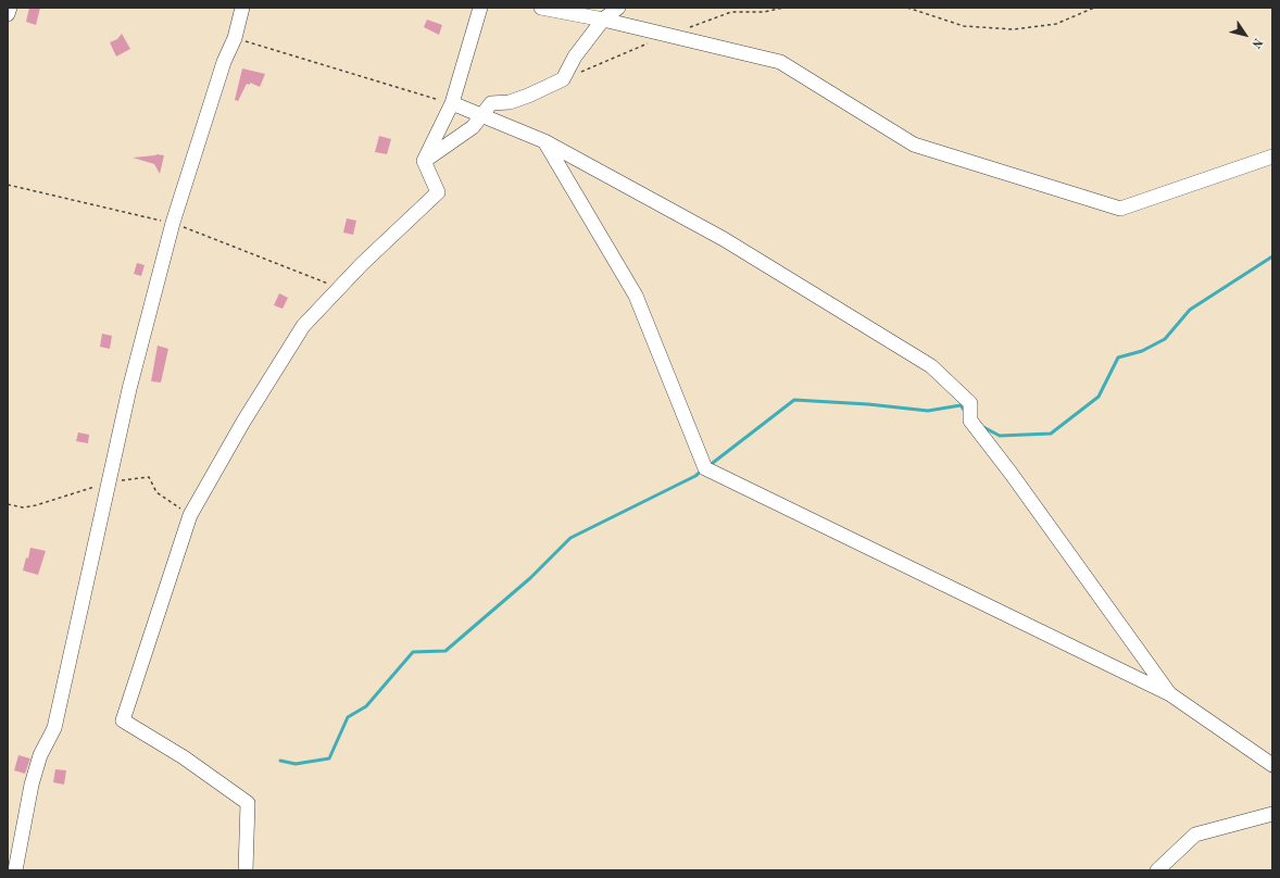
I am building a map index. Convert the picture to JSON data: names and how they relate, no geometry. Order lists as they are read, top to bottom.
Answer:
{
  "north": "bottom right"
}
